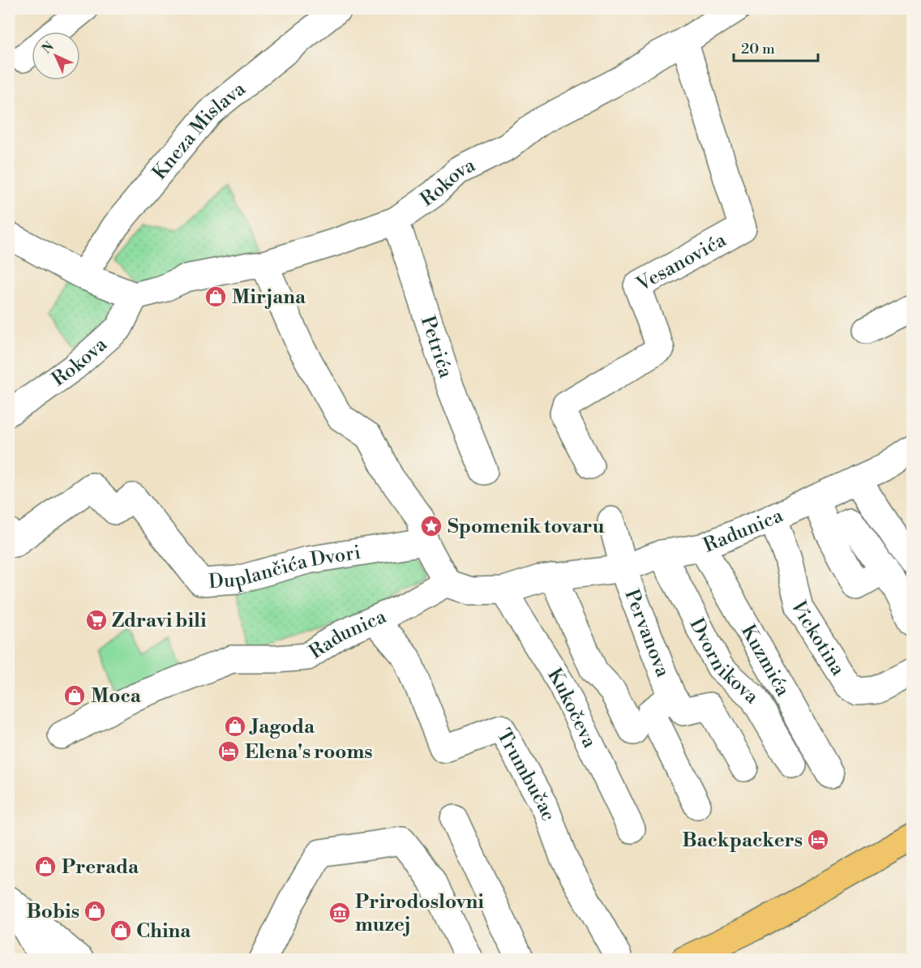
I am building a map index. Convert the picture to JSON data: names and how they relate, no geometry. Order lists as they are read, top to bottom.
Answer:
{
  "streets": {
    "street": [
      "Kneza Mislava",
      "Rokova",
      "Vesanovića",
      "Petrića",
      "Radunica",
      "Duplančića Dvori",
      "Pervanova",
      "Vickotina",
      "Dvornikova",
      "Kuzmića",
      "Kukočeva",
      "Trumbučac"
    ]
  },
  "crossings": [
    ["Rokova", "Vesanovića"],
    ["Rokova", "Petrića"],
    ["Radunica", "Pervanova"],
    ["Radunica", "Vickotina"],
    ["Radunica", "Dvornikova"],
    ["Radunica", "Kuzmića"],
    ["Radunica", "Kukočeva"],
    ["Radunica", "Trumbučac"]
  ],
  "places": {
    "shop": [
      "Mirjana",
      "Moca",
      "Jagoda",
      "Prerada",
      "Bobis",
      "China"
    ],
    "place": ["Spomenik tovaru"],
    "supermarket": ["Zdravi bili"],
    "hotel": ["Elena's rooms", "Backpackers"],
    "museum": ["Prirodoslovni muzej"]
  },
  "scale_bar": "20 m",
  "north": "top left"
}
